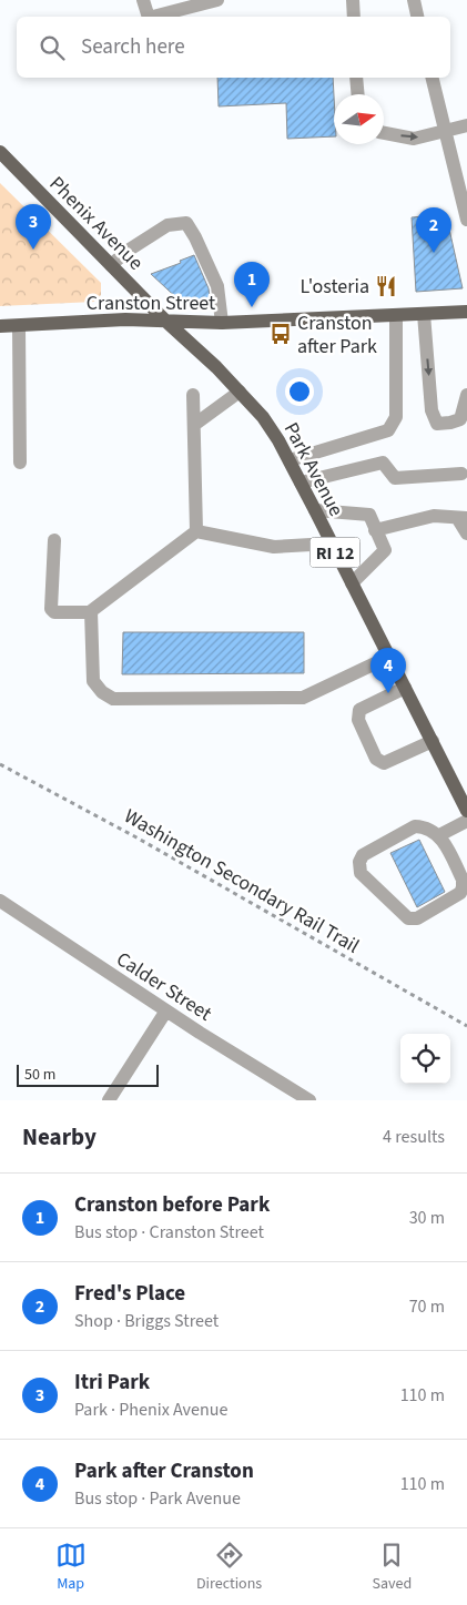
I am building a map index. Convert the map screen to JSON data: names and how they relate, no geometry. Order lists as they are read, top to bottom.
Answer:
{
  "streets": {
    "main road": [
      "Phenix Avenue",
      "Cranston Street",
      "Park Avenue",
      "RI 12"
    ],
    "street": ["Calder Street"],
    "path": ["Washington Secondary Rail Trail"]
  },
  "crossings": [
    ["Phenix Avenue", "Cranston Street"],
    ["Phenix Avenue", "Park Avenue"],
    ["Cranston Street", "Park Avenue"]
  ],
  "places": {
    "restaurant": ["L'osteria"],
    "bus stop": ["Cranston after Park"]
  },
  "scale_bar": "50 m",
  "north": "right",
  "page": {
    "search": "Search here",
    "pins": [
      "3",
      "2",
      "1",
      "4"
    ],
    "scale": "50 m",
    "heading": ["Nearby", "4 results"],
    "list": [
      {
        "mark": "1",
        "name": "Cranston before Park",
        "note": "Bus stop · Cranston Street",
        "value": "30 m"
      },
      {
        "mark": "2",
        "name": "Fred's Place",
        "note": "Shop · Briggs Street",
        "value": "70 m"
      },
      {
        "mark": "3",
        "name": "Itri Park",
        "note": "Park · Phenix Avenue",
        "value": "110 m"
      },
      {
        "mark": "4",
        "name": "Park after Cranston",
        "note": "Bus stop · Park Avenue",
        "value": "110 m"
      }
    ],
    "nav": ["Map", "Directions", "Saved"]
  }
}
